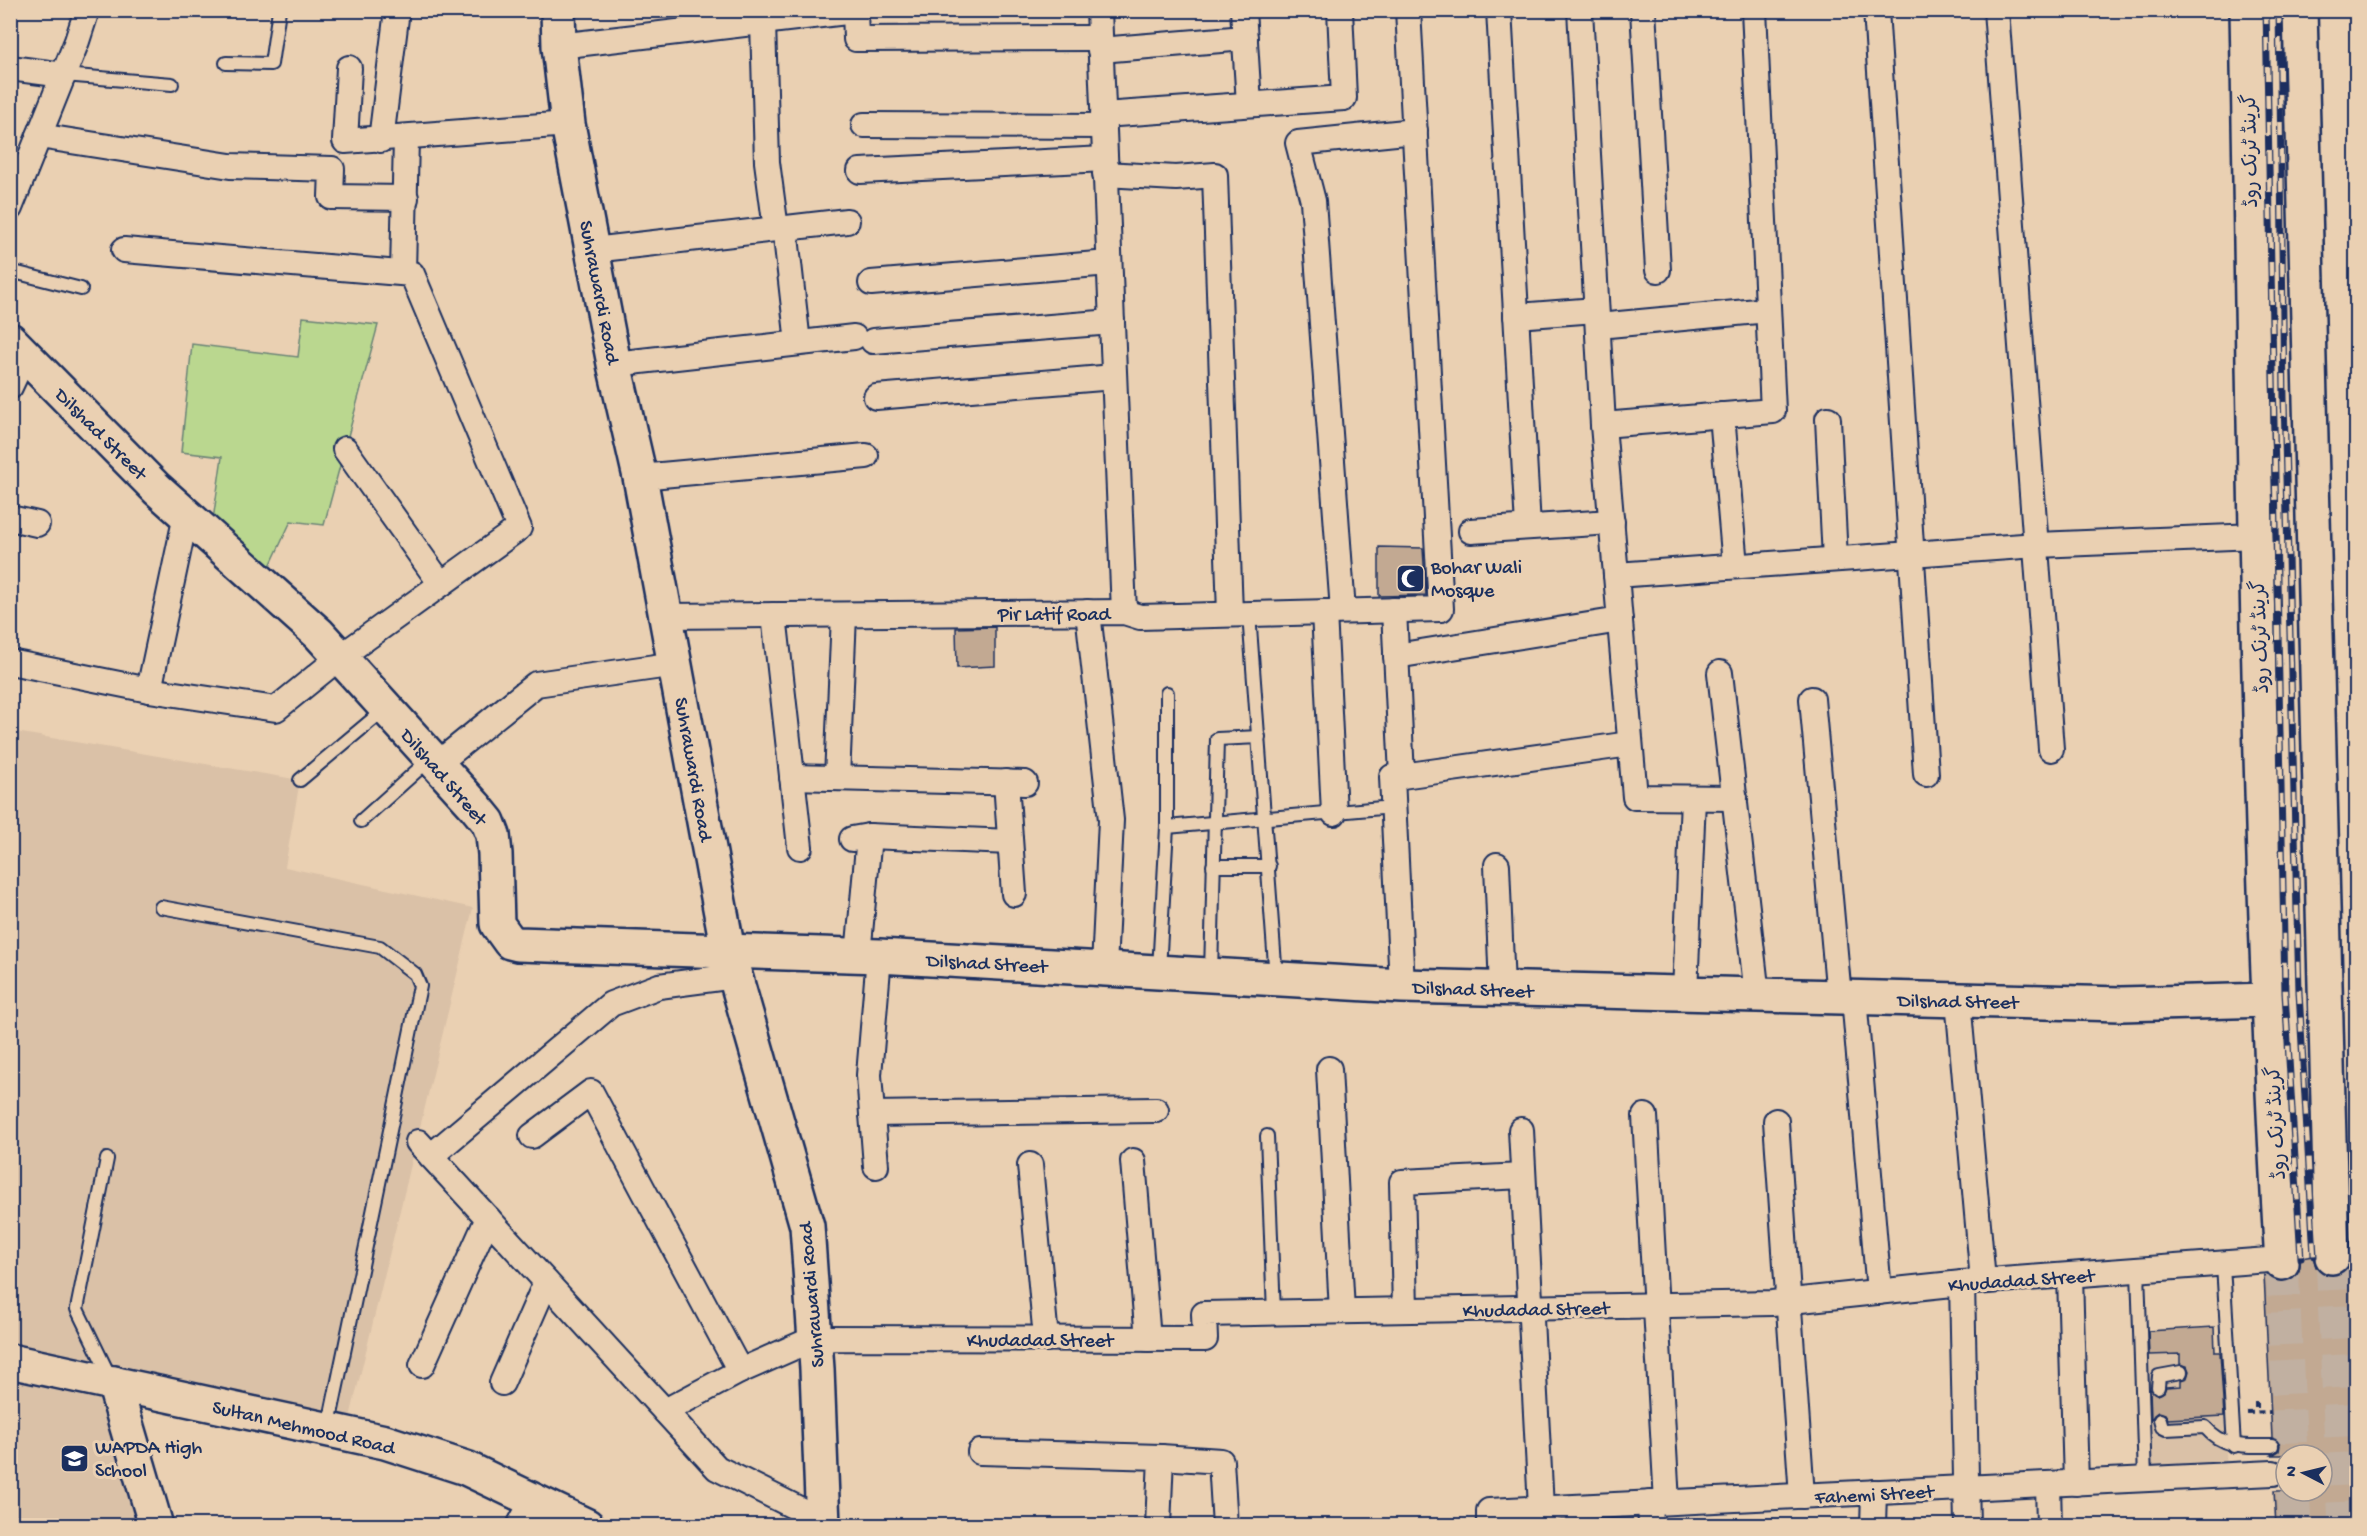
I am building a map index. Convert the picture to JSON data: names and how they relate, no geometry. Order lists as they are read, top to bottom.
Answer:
{
  "streets": {
    "street": [
      "گرینڈ ٹرنک روڈ",
      "Suhrawardi Road",
      "Dilshad Street",
      "Pir Latif Road",
      "Khudadad Street",
      "Sultan Mehmood Road",
      "Fahemi Street"
    ]
  },
  "crossings": [
    ["گرینڈ ٹرنک روڈ", "Dilshad Street"],
    ["گرینڈ ٹرنک روڈ", "Khudadad Street"],
    ["Suhrawardi Road", "Dilshad Street"],
    ["Suhrawardi Road", "Pir Latif Road"],
    ["Suhrawardi Road", "Khudadad Street"]
  ],
  "places": {
    "mosque": ["Bohar Wali Mosque"],
    "school or university": ["WAPDA High School"]
  },
  "north": "left"
}
